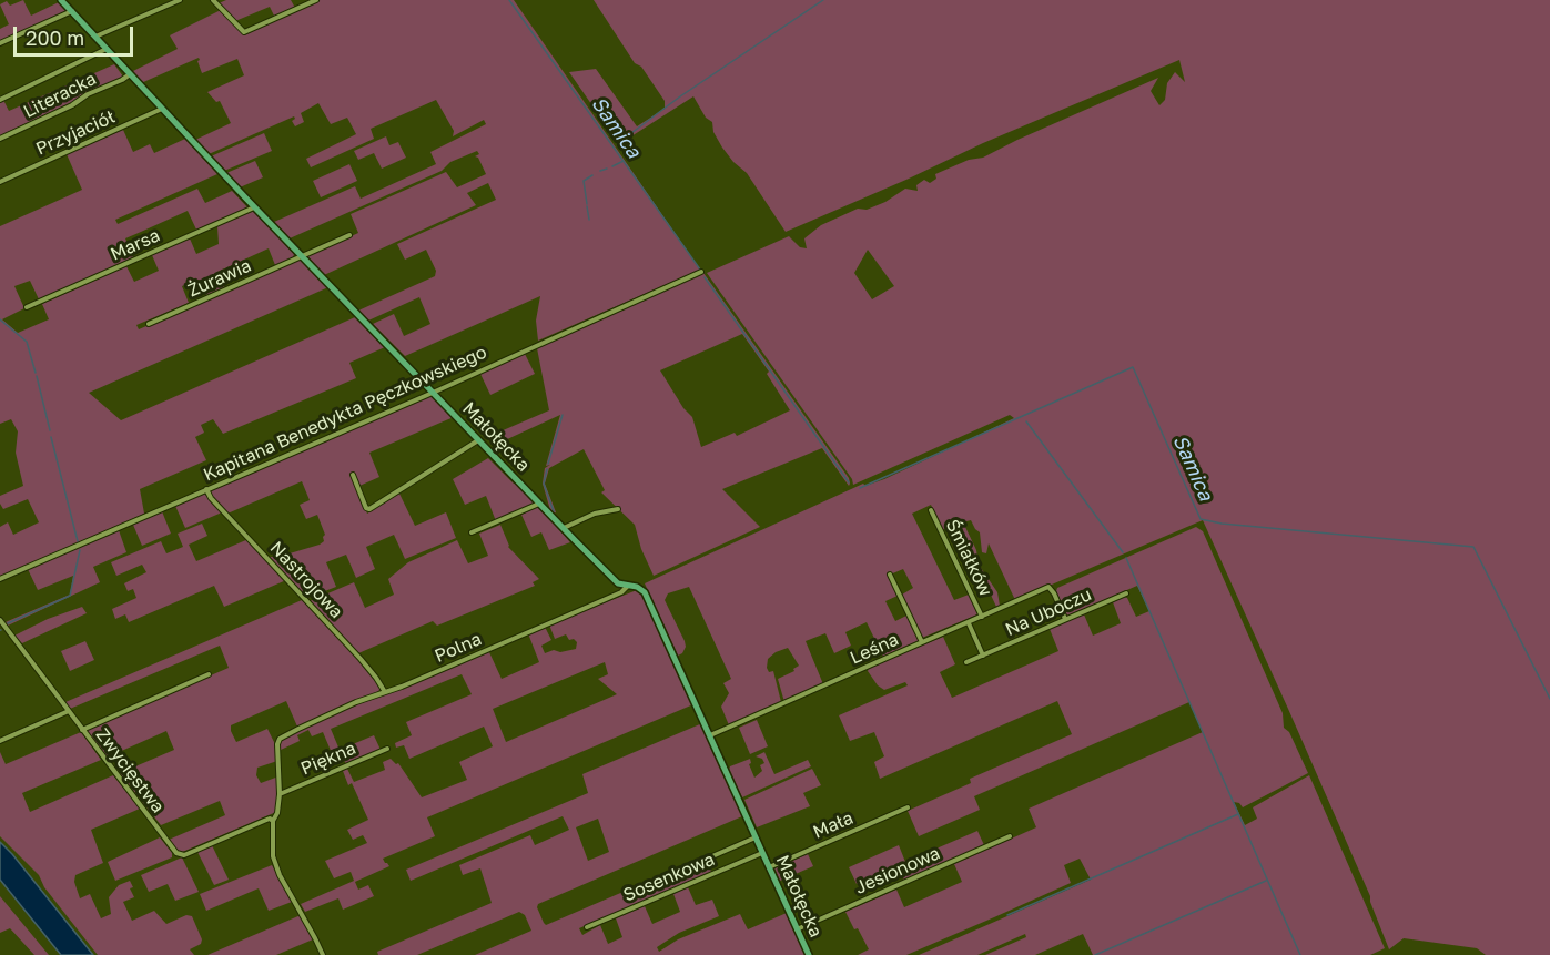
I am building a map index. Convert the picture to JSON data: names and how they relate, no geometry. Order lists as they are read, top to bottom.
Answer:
{
  "streets": {
    "street": [
      "Literacka",
      "Przyjaciół",
      "Marsa",
      "Żurawia",
      "Kapitana Benedykta Pęczkowskiego",
      "Małołęcka",
      "Śmiałków",
      "Nastrojowa",
      "Na Uboczu",
      "Polna",
      "Leśna",
      "Piękna",
      "Zwycięstwa",
      "Mała",
      "Jesionowa",
      "Sosenkowa"
    ]
  },
  "crossings": [
    ["Literacka", "Małołęcka"],
    ["Przyjaciół", "Małołęcka"],
    ["Marsa", "Małołęcka"],
    ["Żurawia", "Małołęcka"],
    ["Kapitana Benedykta Pęczkowskiego", "Małołęcka"],
    ["Kapitana Benedykta Pęczkowskiego", "Nastrojowa"],
    ["Małołęcka", "Polna"],
    ["Małołęcka", "Leśna"],
    ["Małołęcka", "Mała"],
    ["Małołęcka", "Jesionowa"],
    ["Małołęcka", "Sosenkowa"],
    ["Śmiałków", "Leśna"],
    ["Nastrojowa", "Polna"],
    ["Na Uboczu", "Leśna"],
    ["Polna", "Piękna"]
  ],
  "water": ["Samica"],
  "scale_bar": "200 m"
}
